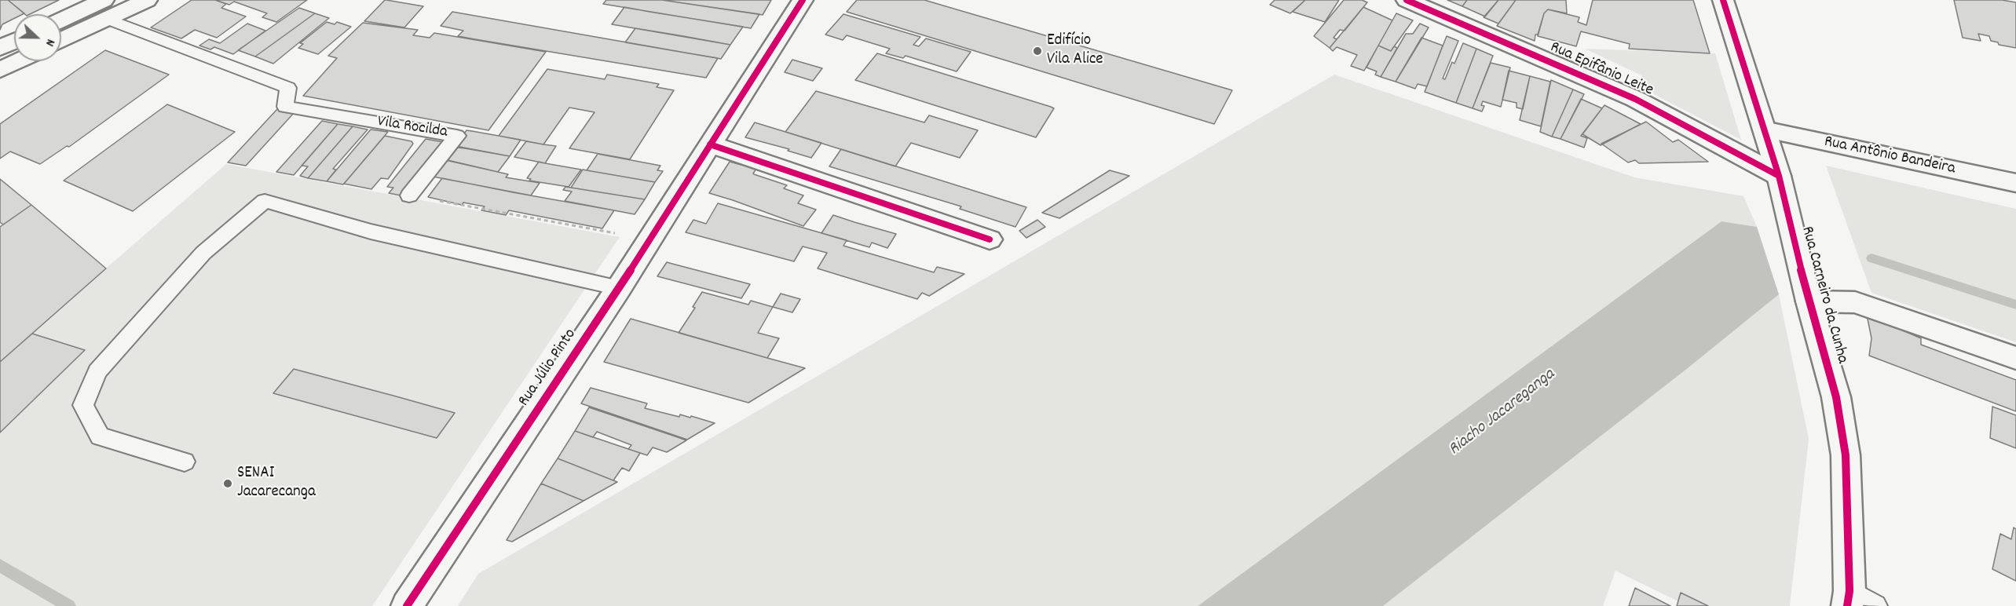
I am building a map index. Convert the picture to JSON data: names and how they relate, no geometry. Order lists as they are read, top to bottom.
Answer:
{
  "streets": {
    "street": [
      "Rua Epifânio Leite",
      "Rua Antônio Bandeira",
      "Rua Carneiro da Cunha",
      "Rua Júlio Pinto"
    ],
    "lane": ["Vila Rocilda"]
  },
  "crossings": [
    ["Rua Epifânio Leite", "Rua Carneiro da Cunha"],
    ["Rua Antônio Bandeira", "Rua Carneiro da Cunha"]
  ],
  "water": ["Riacho Jacareganga"],
  "places": ["Edifício Vila Alice", "SENAI Jacarecanga"],
  "north": "right"
}
